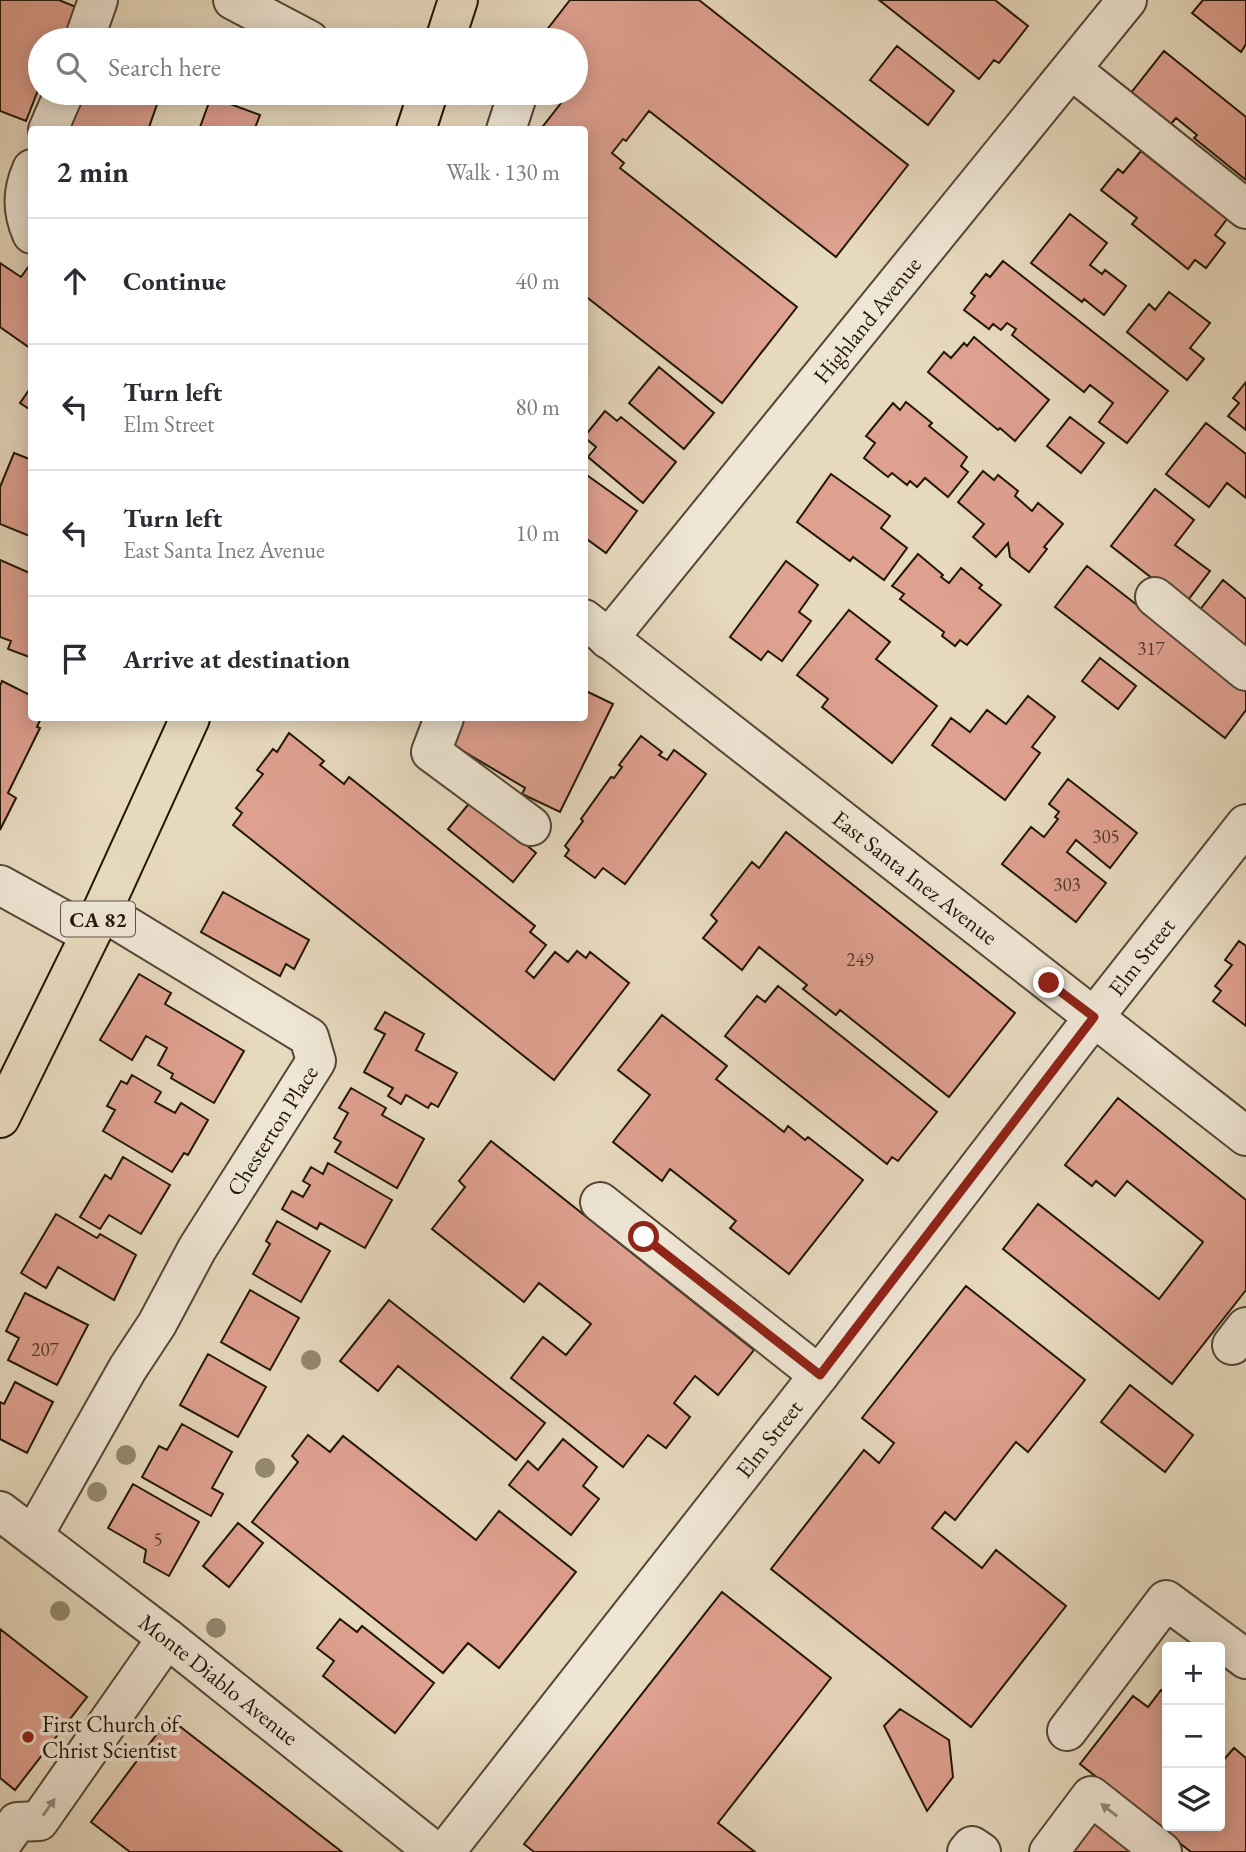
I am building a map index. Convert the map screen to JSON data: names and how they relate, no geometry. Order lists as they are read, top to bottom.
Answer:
{
  "streets": {
    "main road": ["CA 82"],
    "street": [
      "Highland Avenue",
      "East Santa Inez Avenue",
      "Elm Street",
      "Chesterton Place",
      "Monte Diablo Avenue"
    ]
  },
  "crossings": [
    ["Highland Avenue", "East Santa Inez Avenue"],
    ["East Santa Inez Avenue", "Elm Street"],
    ["CA 82", "Chesterton Place"],
    ["Chesterton Place", "Monte Diablo Avenue"]
  ],
  "places": ["First Church of Christ Scientist"],
  "house_numbers": [
    "317",
    "305",
    "303",
    "249",
    "207",
    "5"
  ],
  "page": {
    "search": "Search here",
    "heading": ["2 min", "Walk · 130 m"],
    "list": [
      ["Continue", "40 m"],
      ["Turn left", "Elm Street", "80 m"],
      ["Turn left", "East Santa Inez Avenue", "10 m"],
      "Arrive at destination"
    ],
    "map_buttons": ["+", "−"]
  }
}
